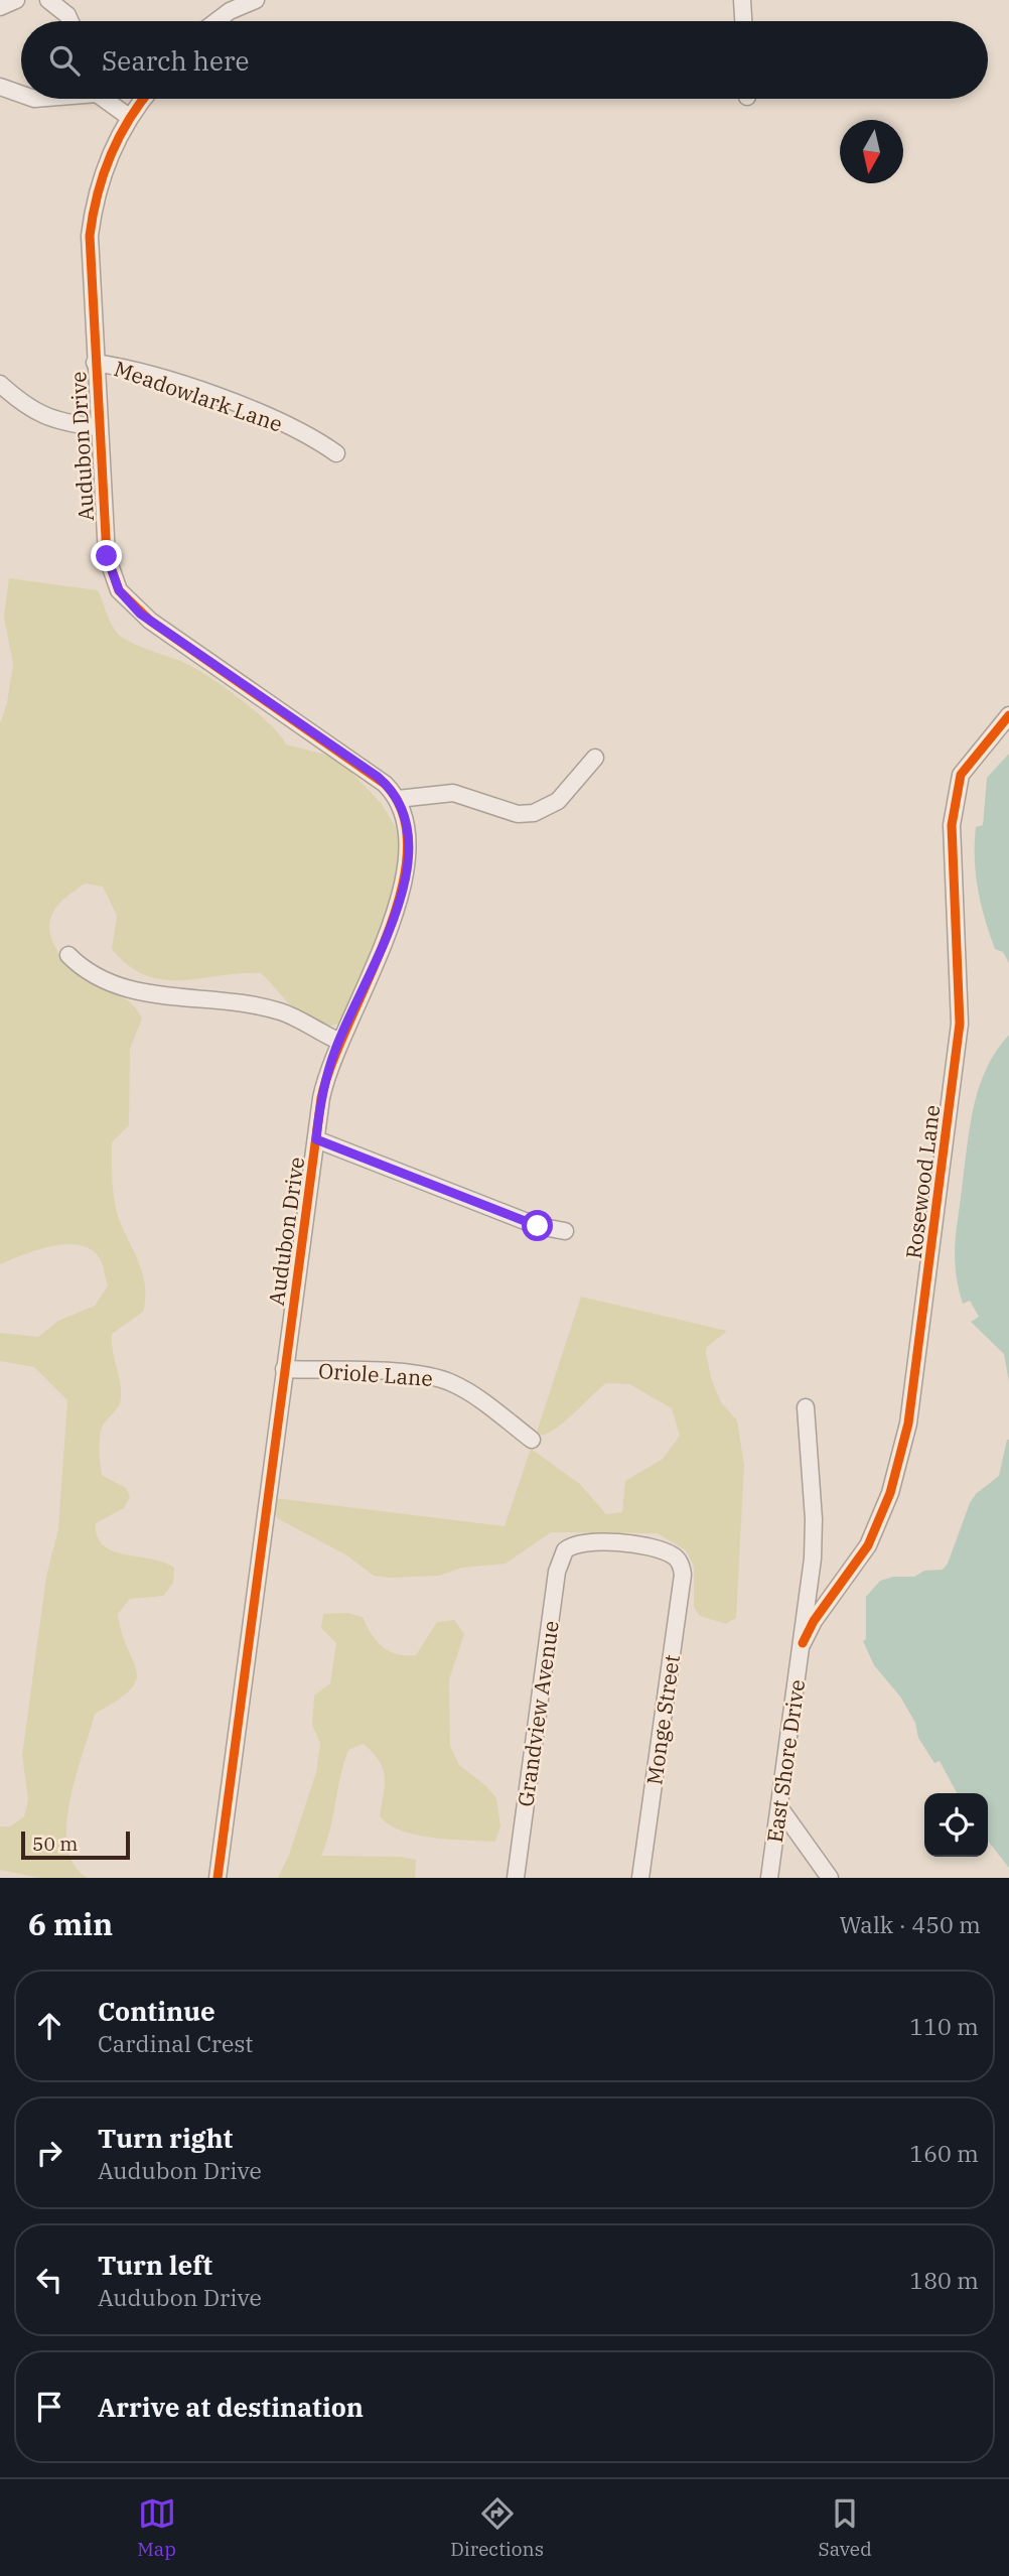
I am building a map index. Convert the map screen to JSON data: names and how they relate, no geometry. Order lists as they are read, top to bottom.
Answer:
{
  "streets": {
    "street": [
      "Meadowlark Lane",
      "Audubon Drive",
      "Rosewood Lane",
      "Oriole Lane",
      "Grandview Avenue",
      "Monge Street",
      "East Shore Drive"
    ]
  },
  "crossings": [
    ["Meadowlark Lane", "Audubon Drive"],
    ["Audubon Drive", "Oriole Lane"],
    ["Rosewood Lane", "East Shore Drive"],
    ["Grandview Avenue", "Monge Street"]
  ],
  "scale_bar": "50 m",
  "north": "bottom",
  "page": {
    "search": "Search here",
    "scale": "50 m",
    "heading": ["6 min", "Walk · 450 m"],
    "list": [
      ["Continue", "Cardinal Crest", "110 m"],
      ["Turn right", "Audubon Drive", "160 m"],
      ["Turn left", "Audubon Drive", "180 m"],
      "Arrive at destination"
    ],
    "nav": ["Map", "Directions", "Saved"]
  }
}
